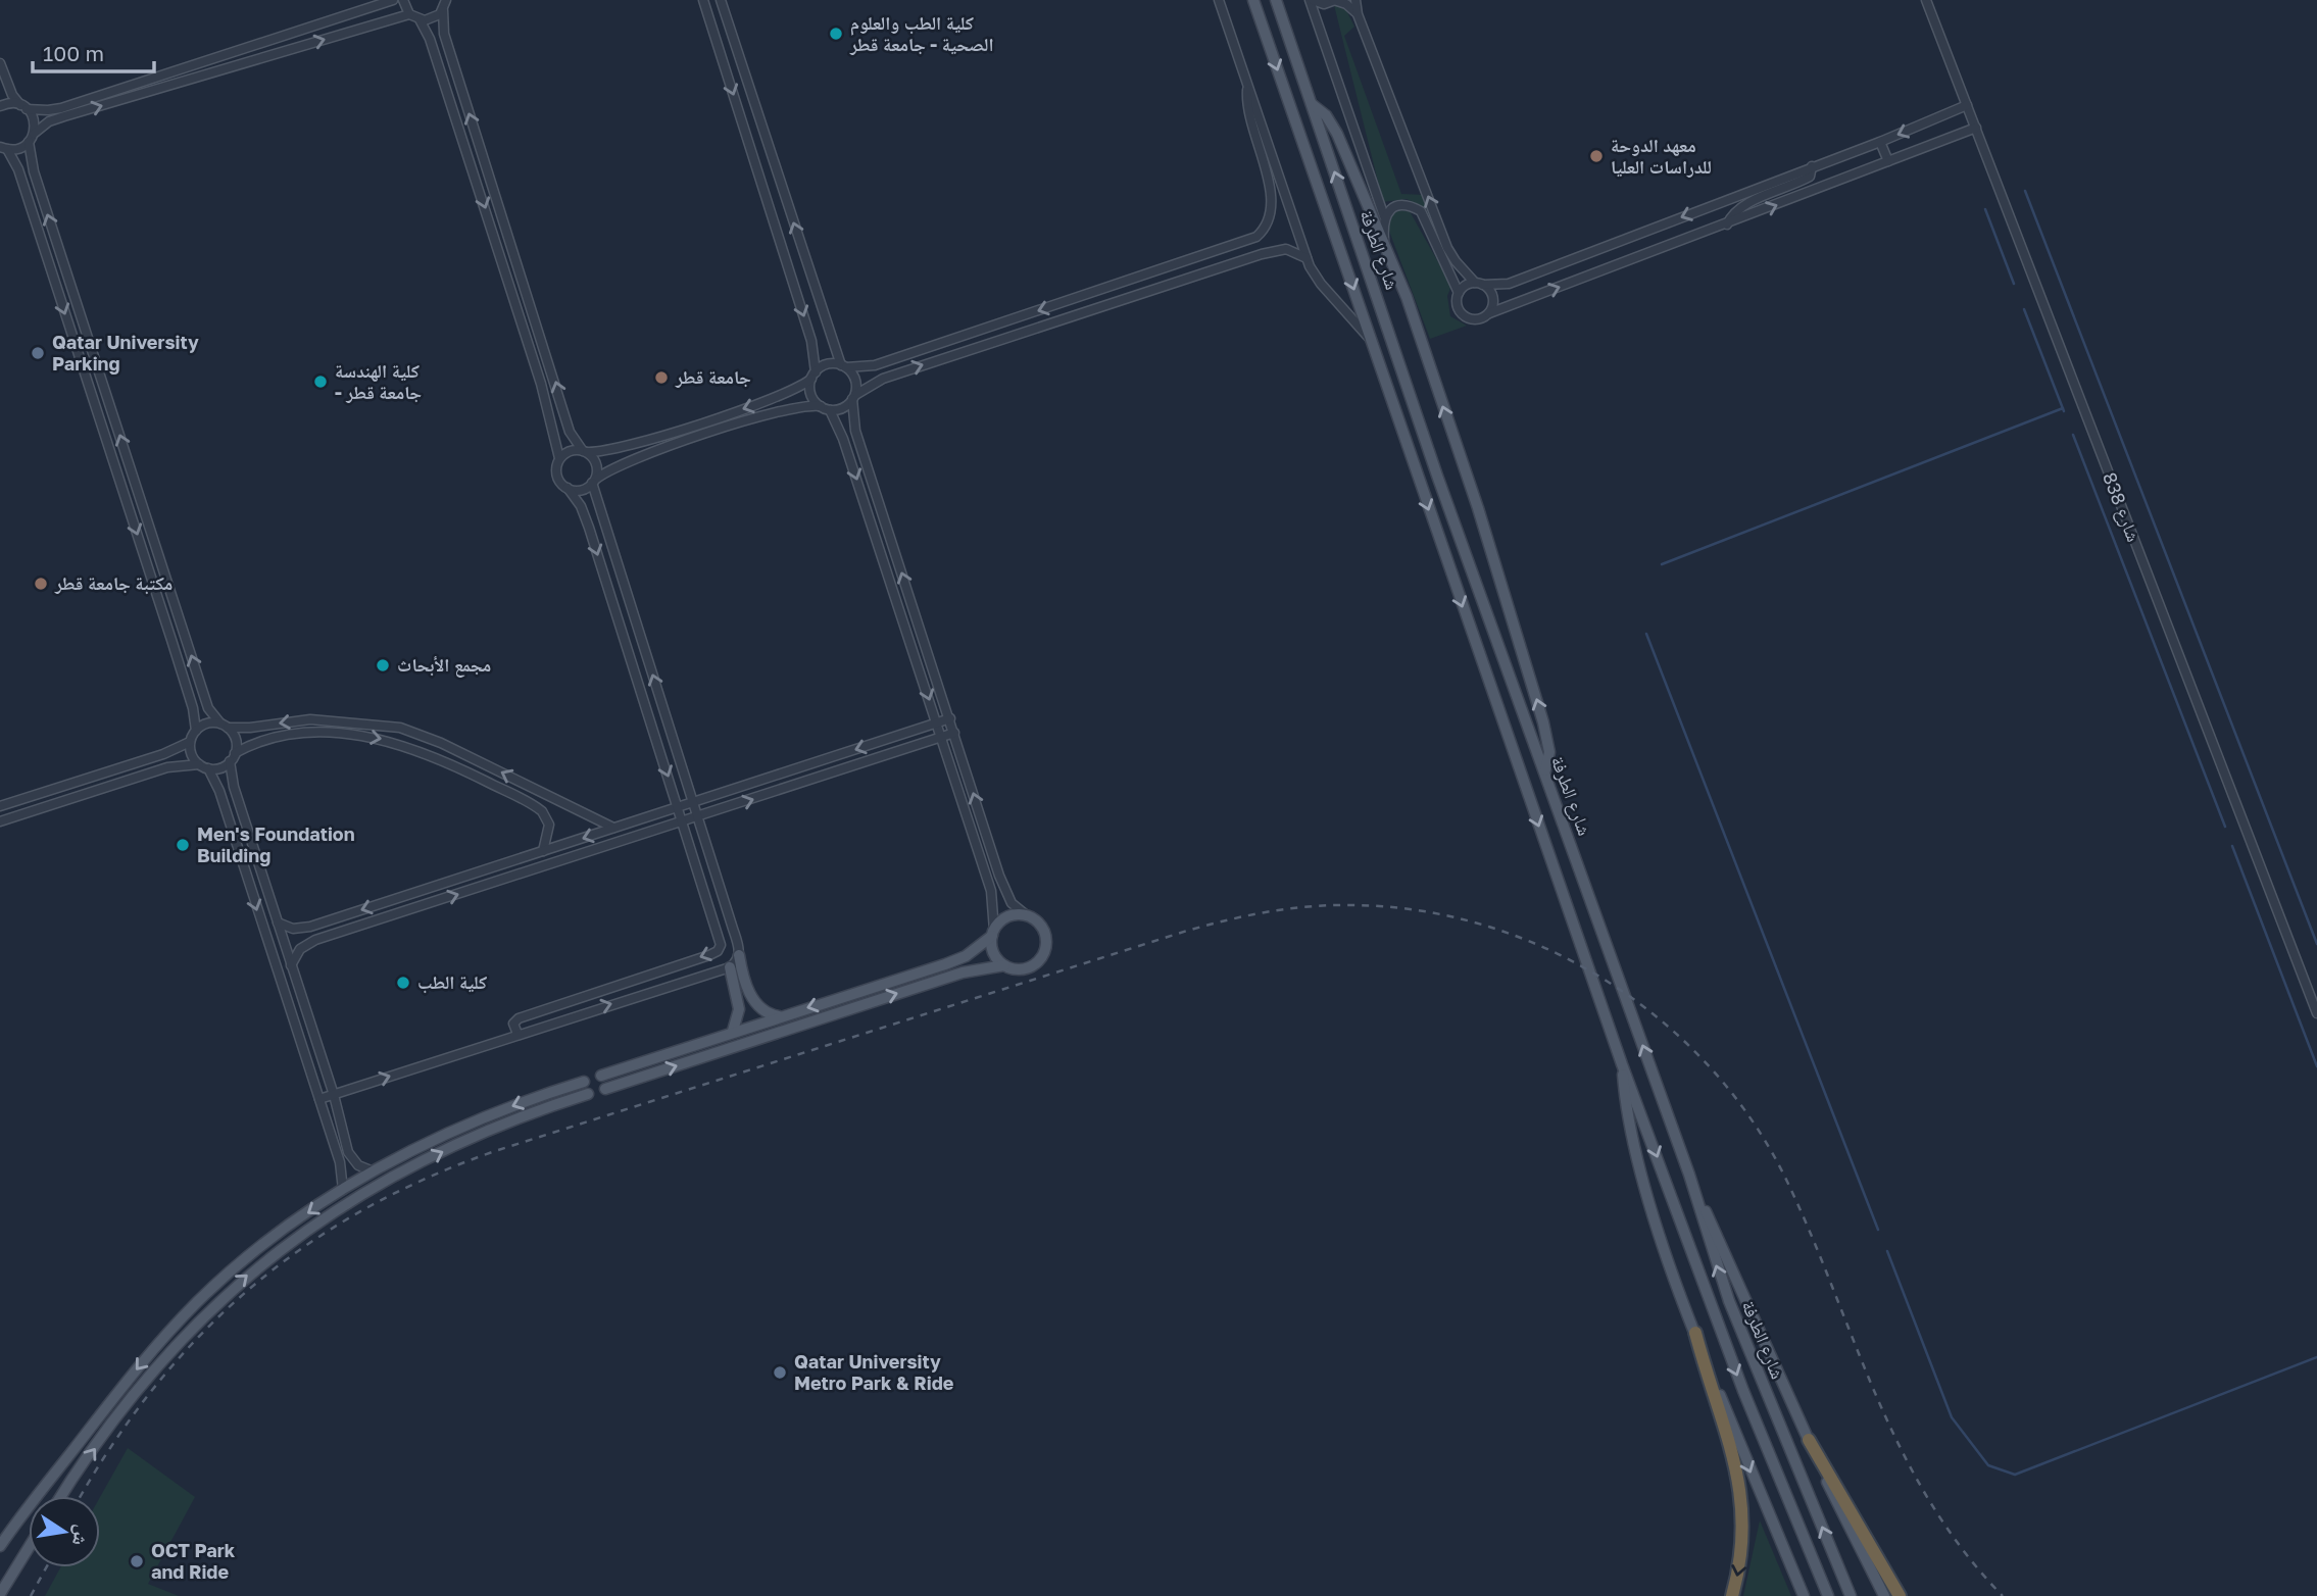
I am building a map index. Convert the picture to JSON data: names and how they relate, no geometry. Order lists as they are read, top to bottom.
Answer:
{
  "streets": {
    "main road": ["شارع الطرفة"],
    "street": ["شارع 838"]
  },
  "places": [
    "كلية الطب والعلوم الصحية - جامعة قطر",
    "معهد الدوحة للدراسات العليا",
    "Qatar University Parking",
    "جامعة قطر",
    "كلية الهندسة - جامعة قطر",
    "مكتبة جامعة قطر",
    "مجمع الأبحاث",
    "Men's Foundation Building",
    "كلية الطب",
    "Qatar University Metro Park & Ride",
    "OCT Park and Ride"
  ],
  "scale_bar": "100 m",
  "north": "right"
}
